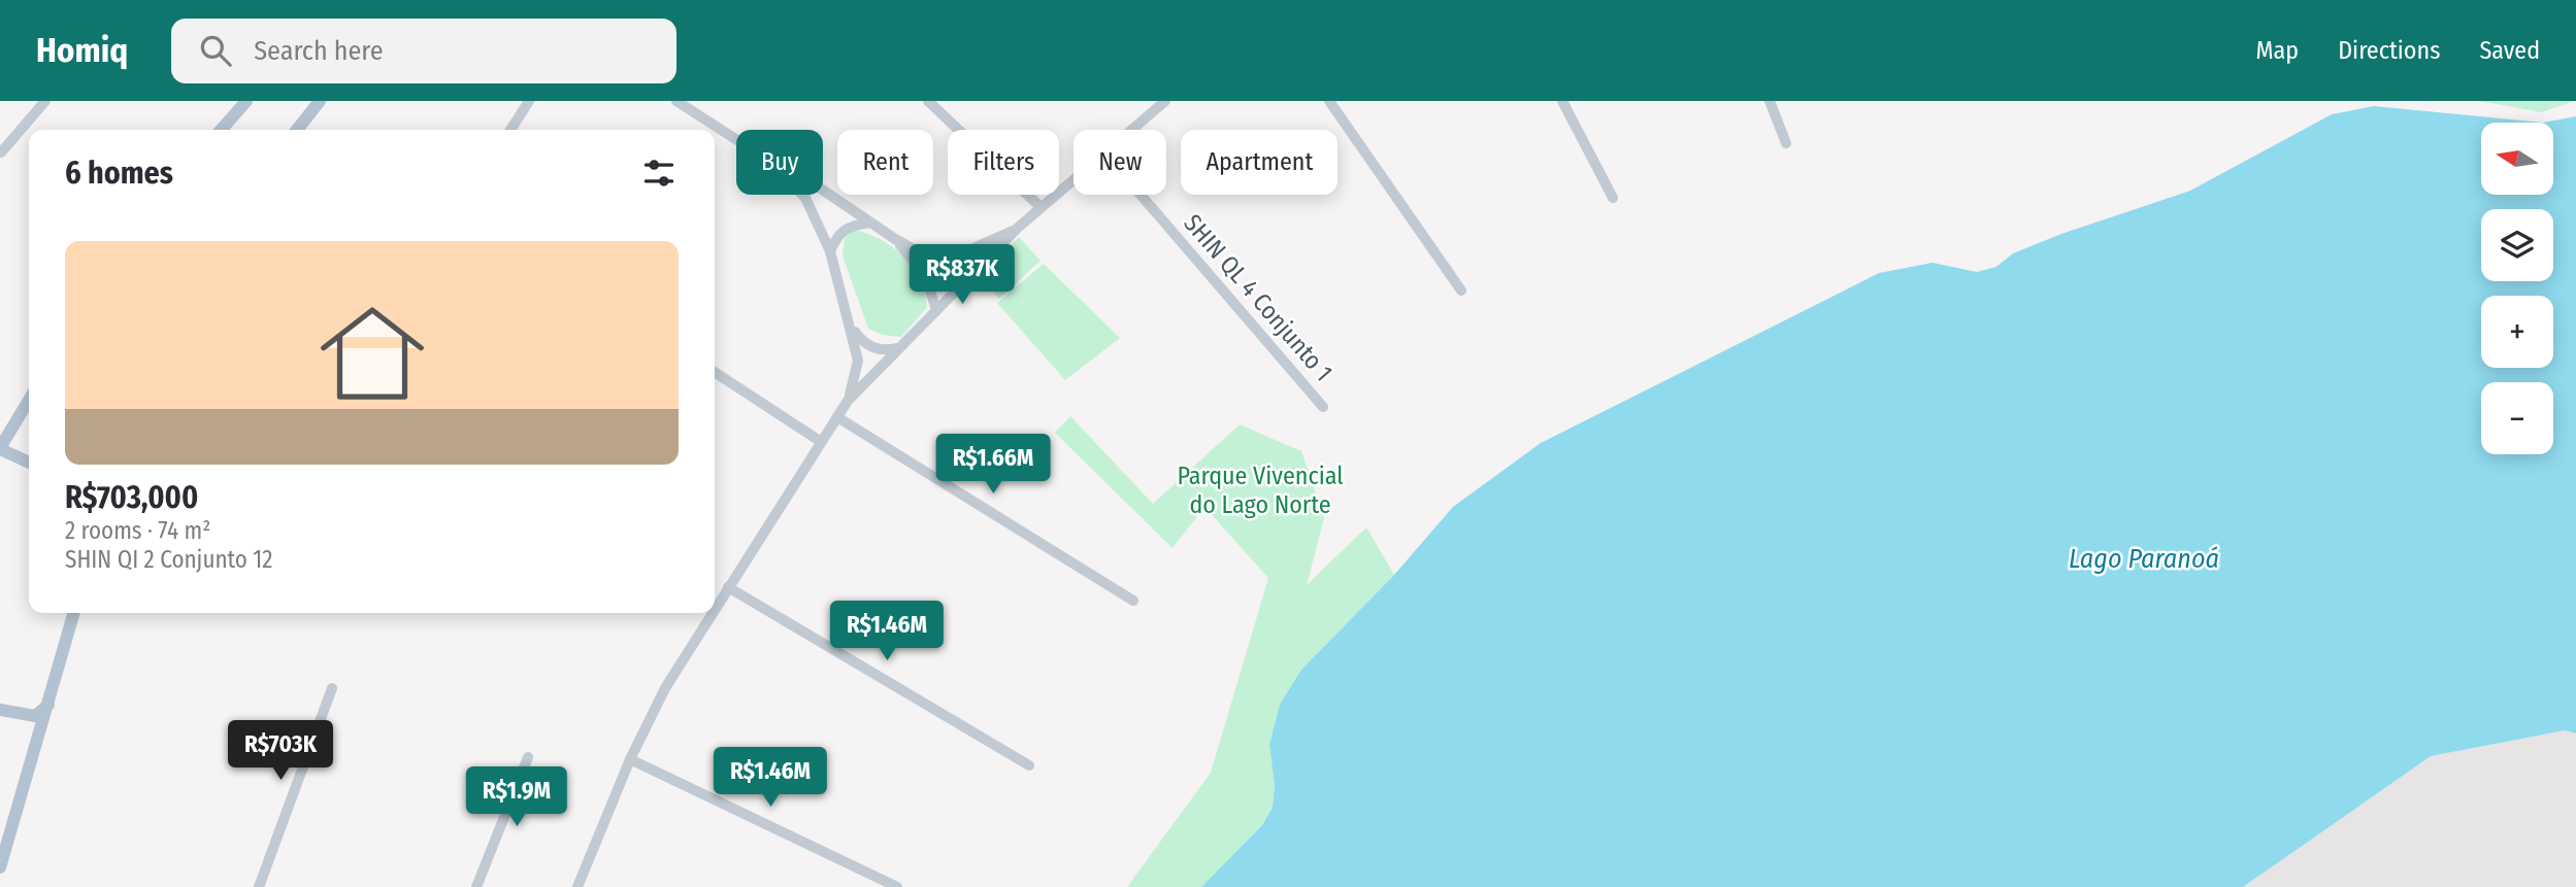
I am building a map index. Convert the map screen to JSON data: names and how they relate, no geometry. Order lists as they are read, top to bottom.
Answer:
{
  "streets": {
    "street": ["SHIN QL 4 Conjunto 1"]
  },
  "water": ["Lago Paranoá"],
  "parks": ["Parque Vivencial do Lago Norte"],
  "north": "left",
  "page": {
    "header": "Homiq",
    "search": "Search here",
    "nav": ["Map", "Directions", "Saved"],
    "map_buttons": ["+", "−"],
    "chip": [
      "Buy",
      "Rent",
      "Filters",
      "New",
      "Apartment"
    ],
    "heading": "6 homes",
    "list": [
      {
        "name": "R$703,000",
        "note": "2 rooms · 74 m² · SHIN QI 2 Conjunto 12"
      }
    ],
    "price": [
      "R$837K",
      "R$1.66M",
      "R$1.46M",
      "R$703K",
      "R$1.46M",
      "R$1.9M"
    ]
  }
}
